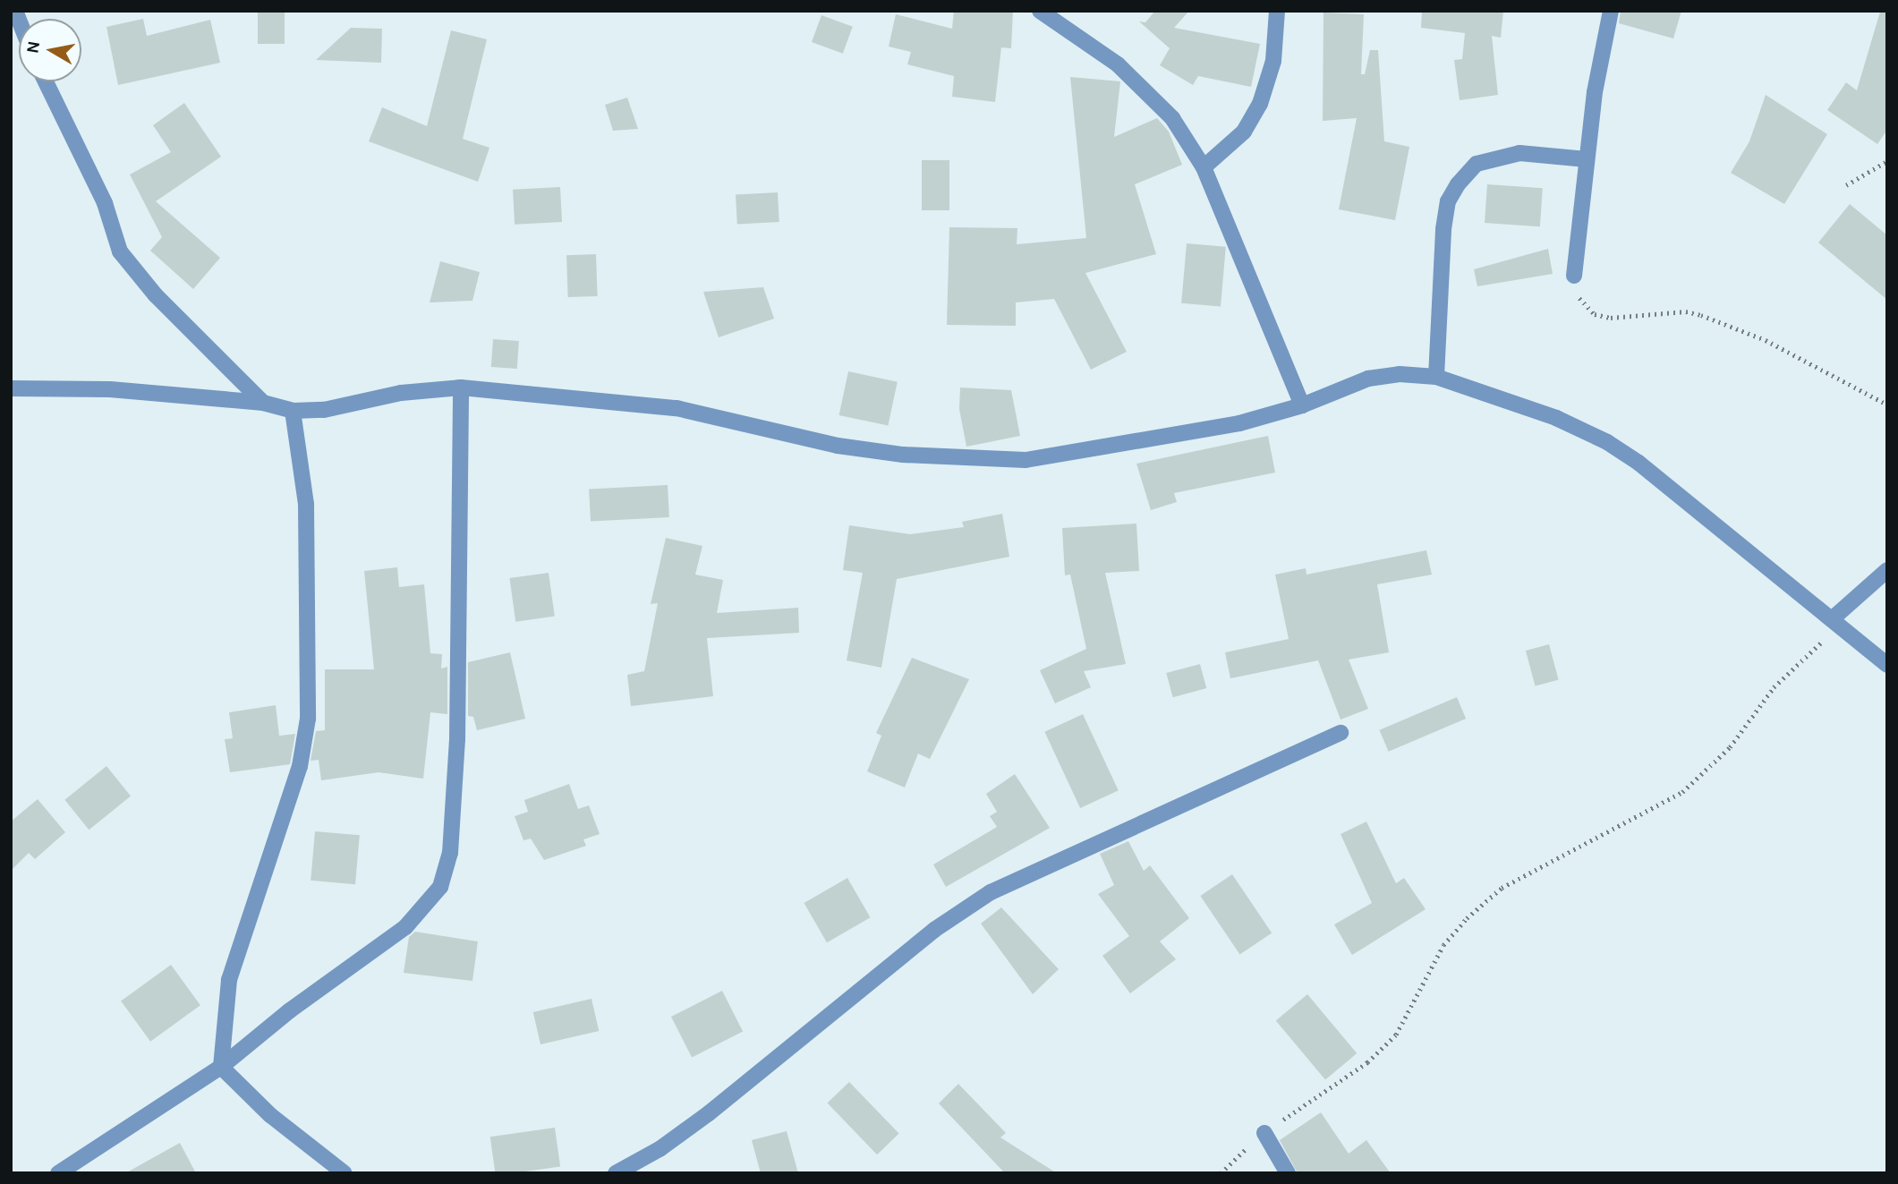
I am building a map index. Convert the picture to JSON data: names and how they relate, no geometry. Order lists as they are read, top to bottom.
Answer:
{
  "north": "left"
}
